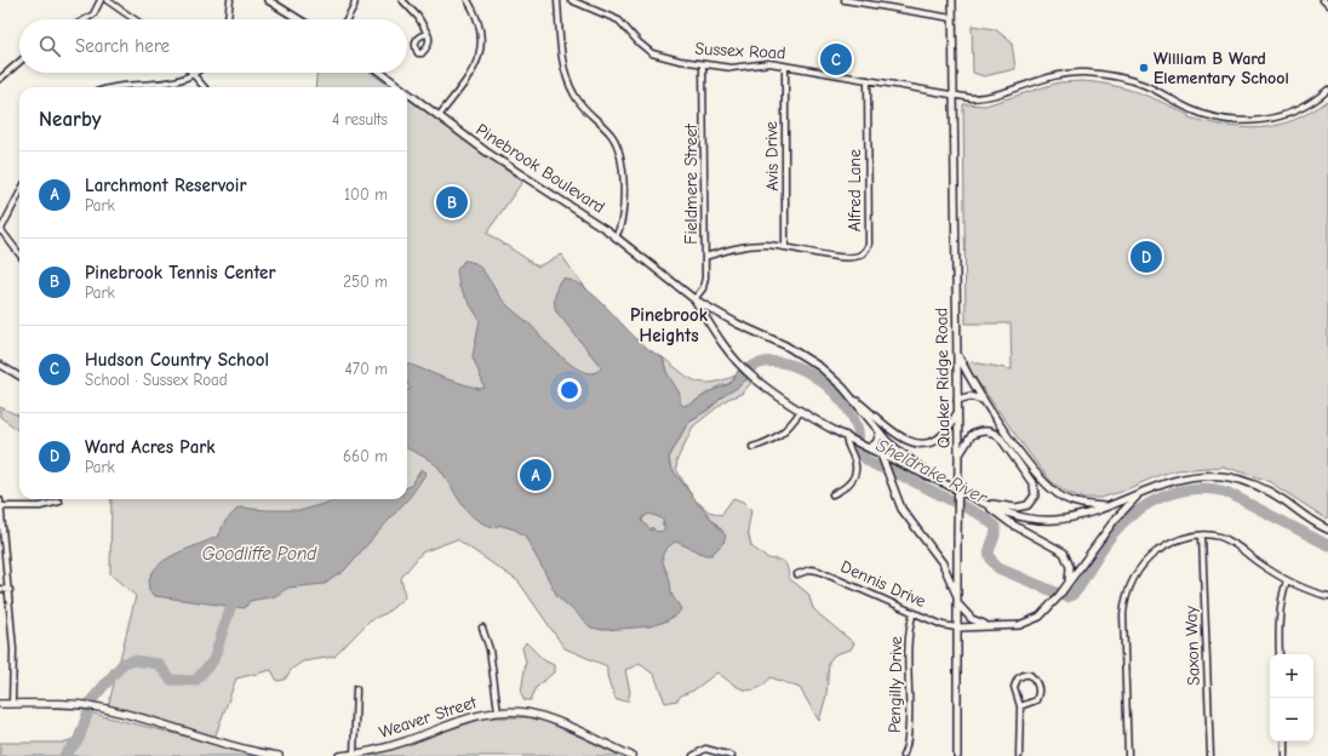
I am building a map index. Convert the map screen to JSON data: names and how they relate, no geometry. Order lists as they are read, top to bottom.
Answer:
{
  "streets": {
    "main road": ["Weaver Street"],
    "street": [
      "Sussex Road",
      "Avis Drive",
      "Pinebrook Boulevard",
      "Fieldmere Street",
      "Alfred Lane",
      "Quaker Ridge Road",
      "Dennis Drive",
      "Saxon Way",
      "Pengilly Drive"
    ]
  },
  "crossings": [
    ["Sussex Road", "Avis Drive"],
    ["Sussex Road", "Fieldmere Street"],
    ["Sussex Road", "Alfred Lane"],
    ["Sussex Road", "Quaker Ridge Road"],
    ["Avis Drive", "Alfred Lane"],
    ["Pinebrook Boulevard", "Fieldmere Street"],
    ["Fieldmere Street", "Alfred Lane"],
    ["Quaker Ridge Road", "Dennis Drive"],
    ["Dennis Drive", "Pengilly Drive"]
  ],
  "districts": ["Pinebrook Heights"],
  "water": ["Sheldrake River", "Goodliffe Pond"],
  "places": ["William B Ward Elementary School"],
  "page": {
    "search": "Search here",
    "pins": [
      "C",
      "B",
      "D",
      "A"
    ],
    "heading": ["Nearby", "4 results"],
    "list": [
      {
        "mark": "A",
        "name": "Larchmont Reservoir",
        "note": "Park",
        "value": "100 m"
      },
      {
        "mark": "B",
        "name": "Pinebrook Tennis Center",
        "note": "Park",
        "value": "250 m"
      },
      {
        "mark": "C",
        "name": "Hudson Country School",
        "note": "School · Sussex Road",
        "value": "470 m"
      },
      {
        "mark": "D",
        "name": "Ward Acres Park",
        "note": "Park",
        "value": "660 m"
      }
    ],
    "map_buttons": ["+", "−"]
  }
}
